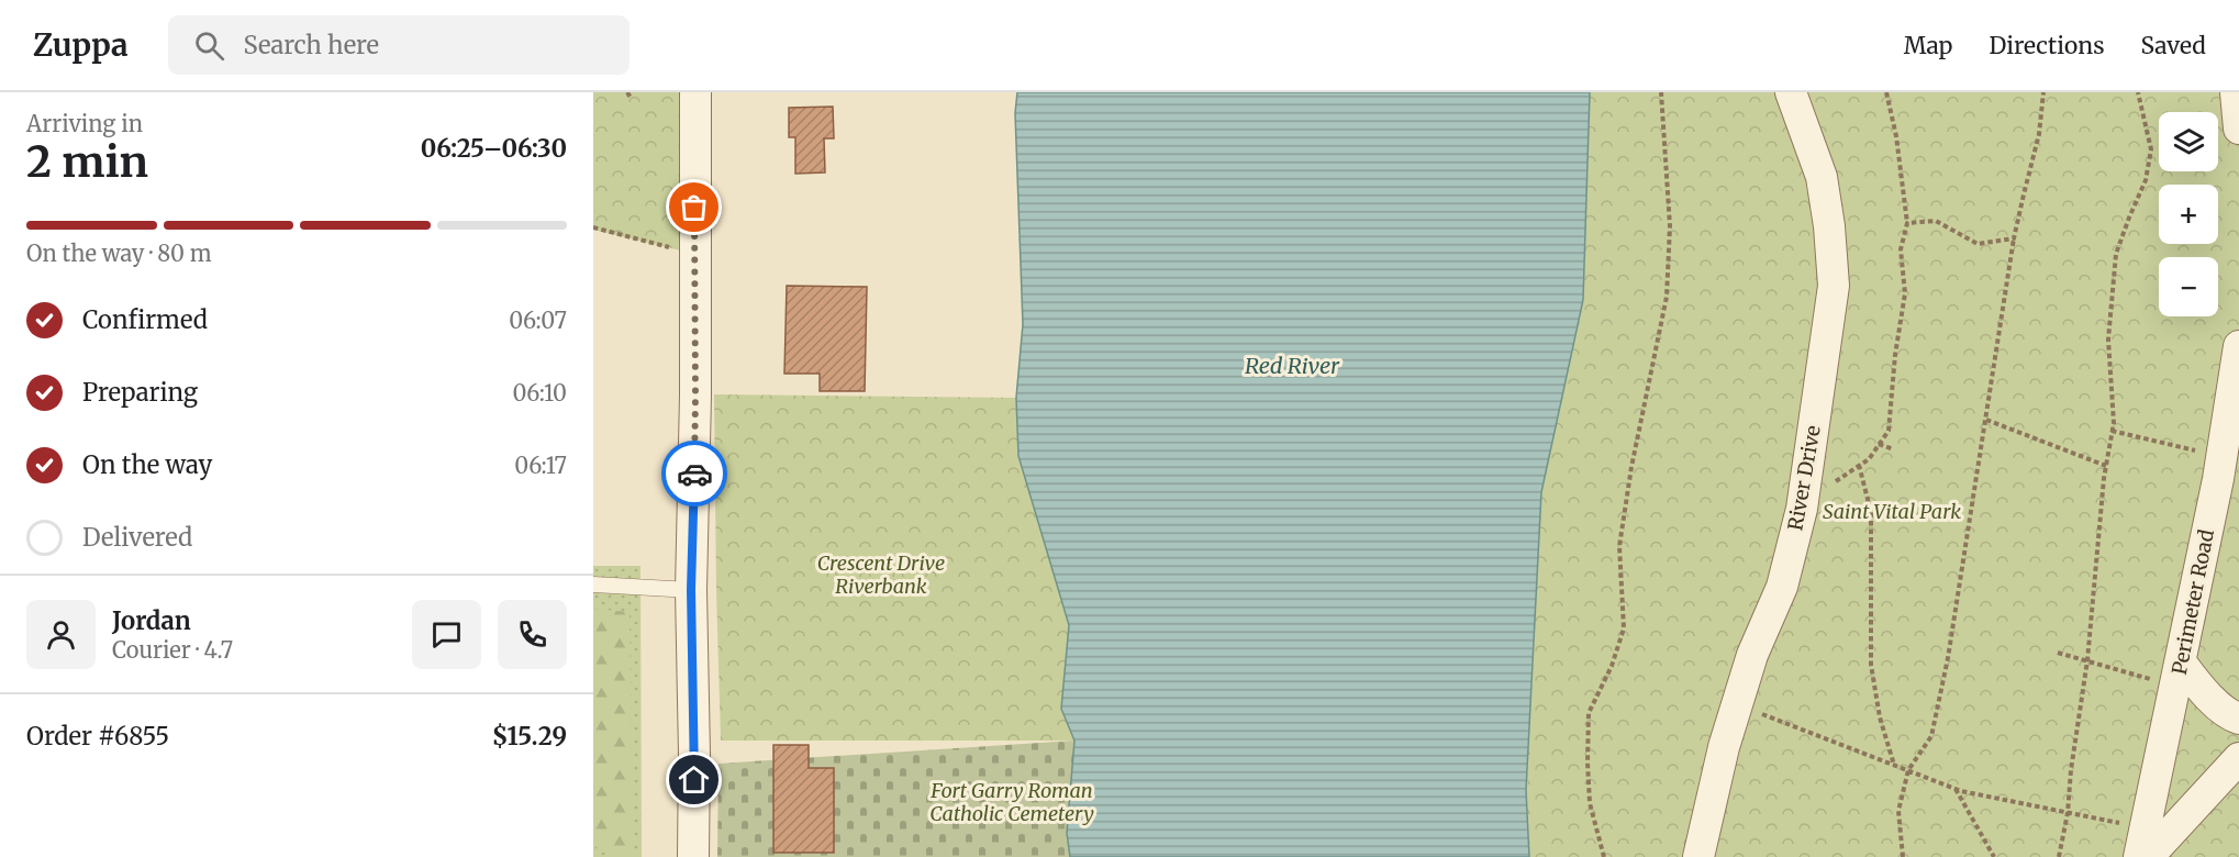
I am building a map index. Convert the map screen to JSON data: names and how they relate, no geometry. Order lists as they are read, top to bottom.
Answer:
{
  "streets": {
    "street": ["River Drive", "Perimeter Road"]
  },
  "water": ["Red River"],
  "parks": ["Saint Vital Park", "Crescent Drive Riverbank", "Fort Garry Roman Catholic Cemetery"],
  "page": {
    "header": "Zuppa",
    "search": "Search here",
    "nav": ["Map", "Directions", "Saved"],
    "heading": ["2 min", "Arriving in", "06:25–06:30"],
    "panel": [
      "Jordan",
      "Courier · 4.7",
      "Order #6855",
      "$15.29"
    ],
    "map_buttons": ["+", "−"],
    "bar": "On the way · 80 m",
    "list": [
      ["Confirmed", "06:07"],
      ["Preparing", "06:10"],
      ["On the way", "06:17"],
      "Delivered"
    ]
  }
}
